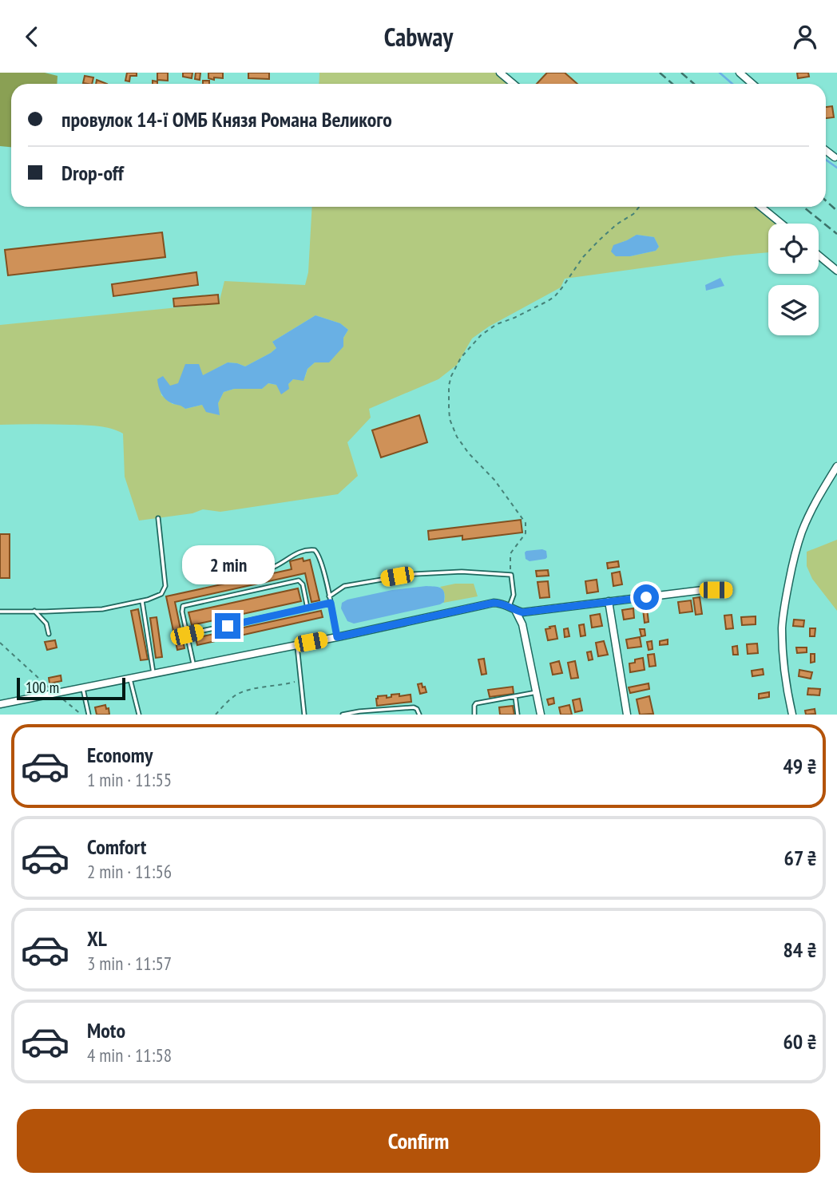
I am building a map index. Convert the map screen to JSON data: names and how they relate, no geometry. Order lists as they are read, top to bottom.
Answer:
{
  "scale_bar": "100 m",
  "page": {
    "header": "Cabway",
    "banner": ["провулок 14-ї ОМБ Князя Романа Великого", "Drop-off"],
    "bubble": "2 min",
    "scale": "100 m",
    "list": [
      {
        "name": "Economy",
        "note": "1 min · 11:55",
        "value": "49 ₴"
      },
      {
        "name": "Comfort",
        "note": "2 min · 11:56",
        "value": "67 ₴"
      },
      {
        "name": "XL",
        "note": "3 min · 11:57",
        "value": "84 ₴"
      },
      {
        "name": "Moto",
        "note": "4 min · 11:58",
        "value": "60 ₴"
      }
    ],
    "buttons": "Confirm"
  }
}
